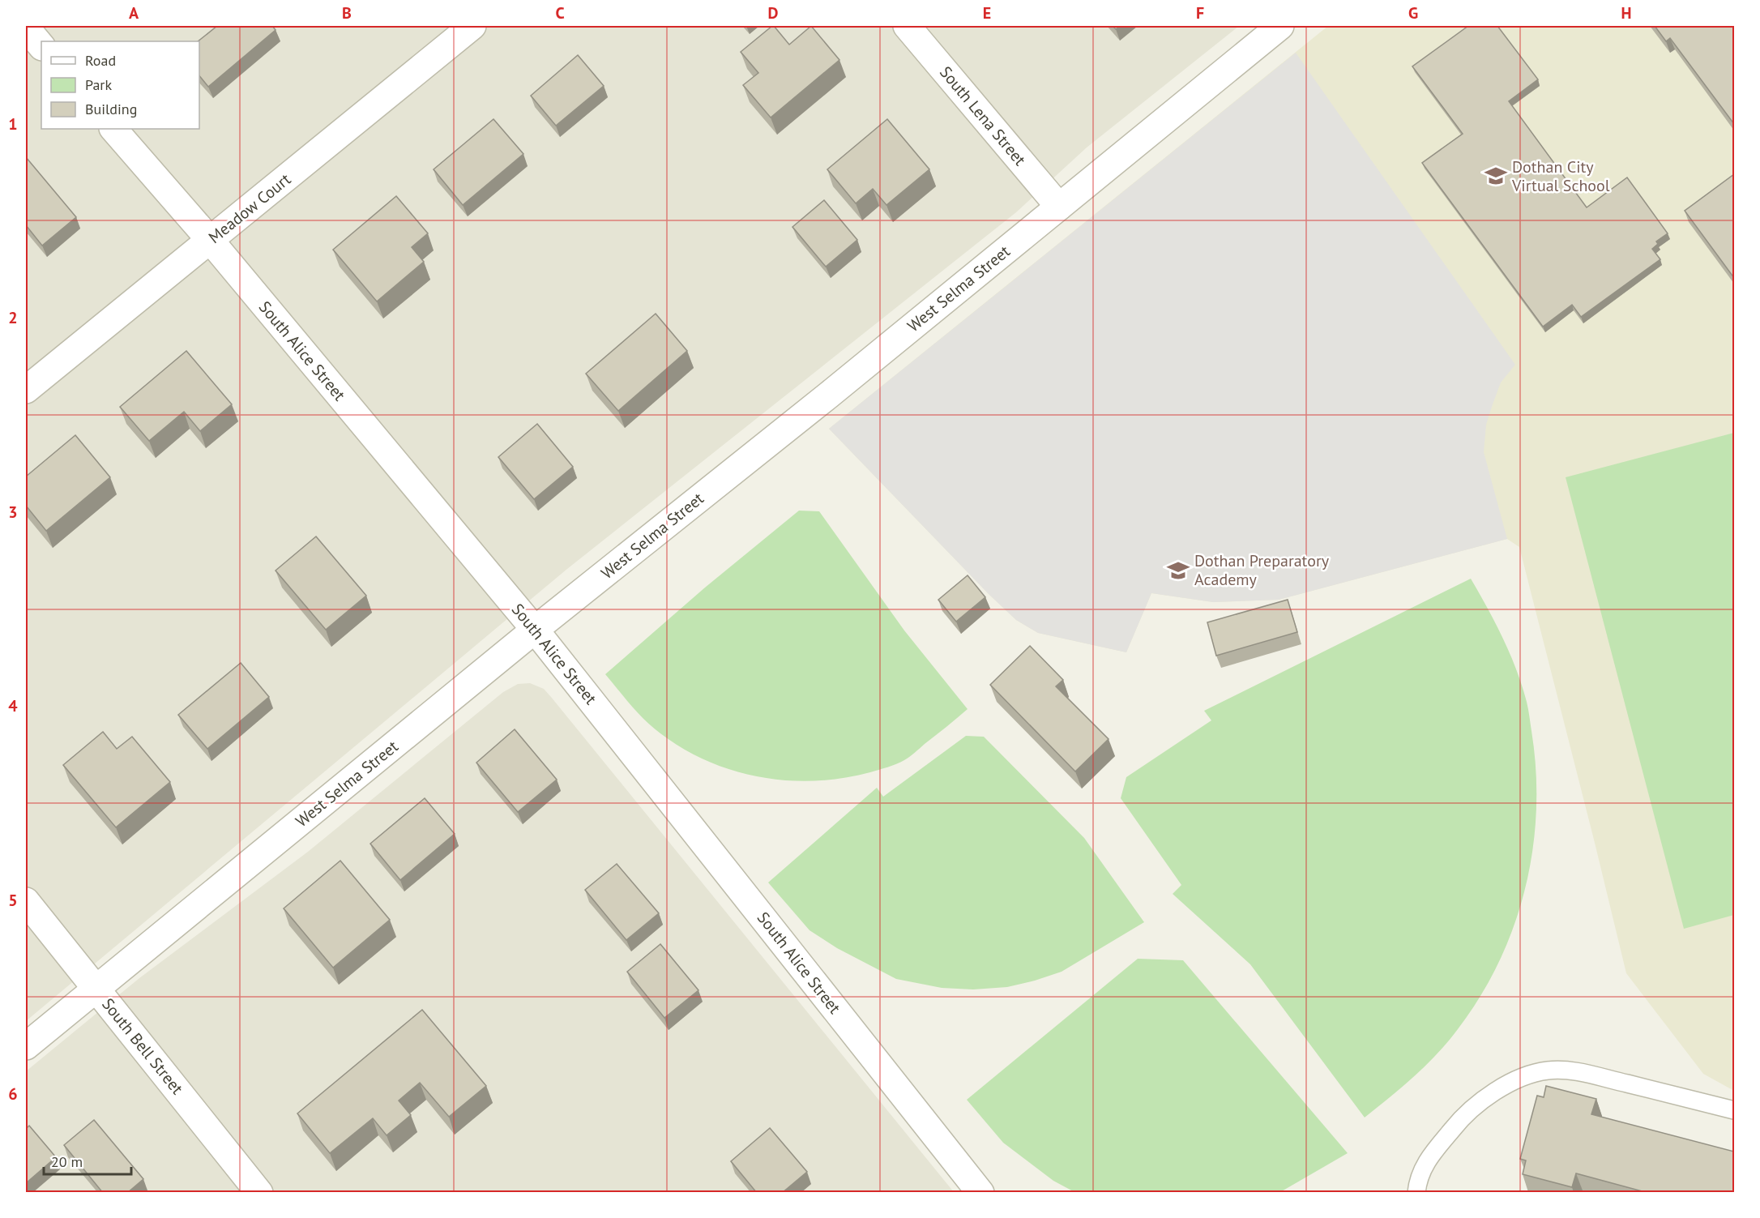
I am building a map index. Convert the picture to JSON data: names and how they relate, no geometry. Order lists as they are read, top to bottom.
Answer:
{
  "streets": {
    "street": [
      "South Lena Street",
      "Meadow Court",
      "West Selma Street",
      "South Alice Street",
      "South Bell Street"
    ]
  },
  "crossings": [
    ["South Lena Street", "West Selma Street"],
    ["Meadow Court", "South Alice Street"],
    ["West Selma Street", "South Alice Street"],
    ["West Selma Street", "South Bell Street"]
  ],
  "places": {
    "school or university": ["Dothan City Virtual School", "Dothan Preparatory Academy"]
  },
  "legend": ["Road", "Park", "Building"],
  "scale_bar": "20 m",
  "grid": {
    "columns": [
      "A",
      "B",
      "C",
      "D",
      "E",
      "F",
      "G",
      "H"
    ],
    "rows": [
      "1",
      "2",
      "3",
      "4",
      "5",
      "6"
    ]
  }
}
